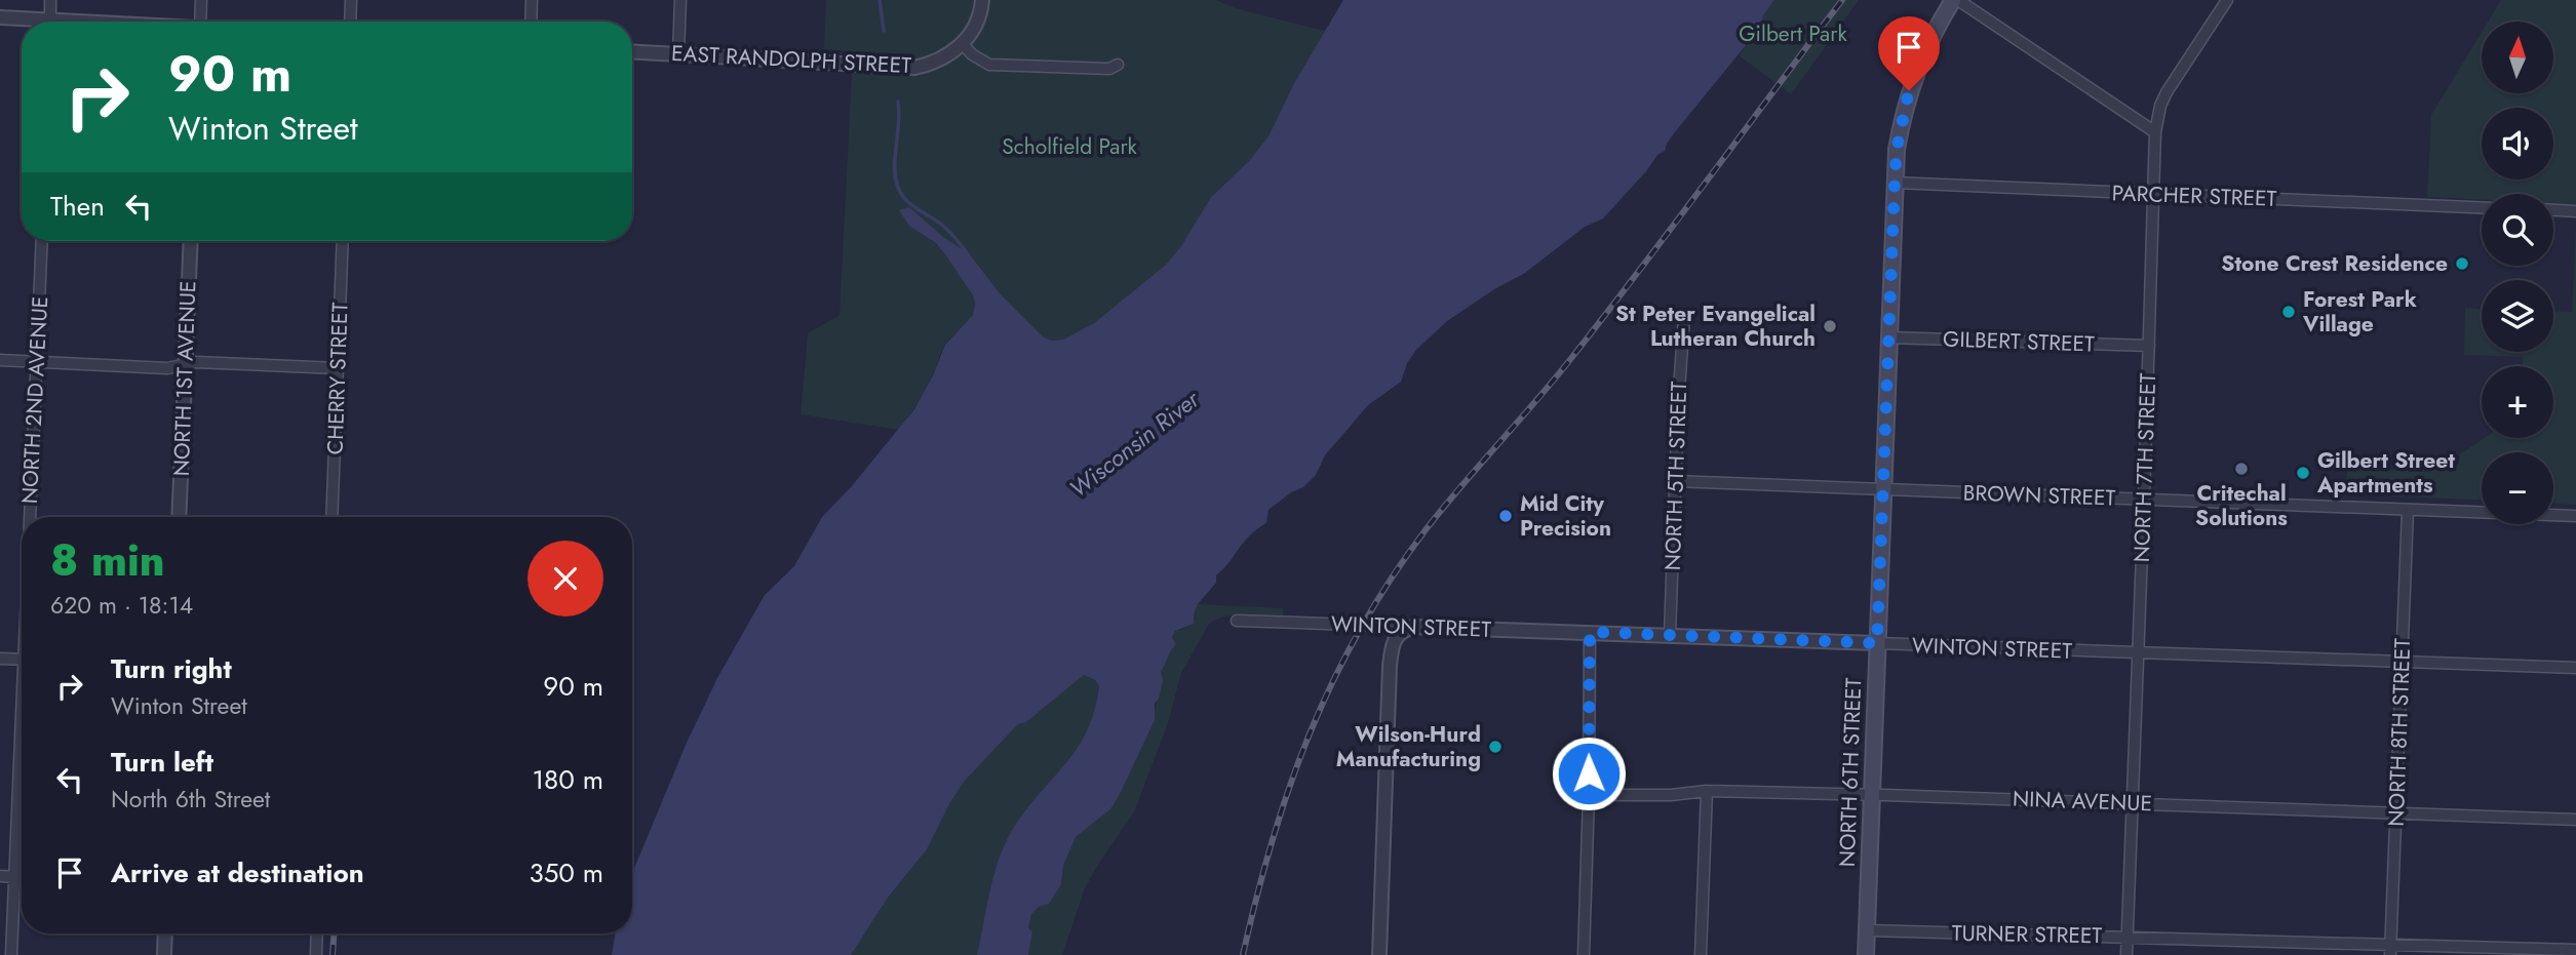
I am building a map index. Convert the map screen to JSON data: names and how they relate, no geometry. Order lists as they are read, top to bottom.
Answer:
{
  "streets": {
    "main road": ["NORTH 6TH STREET"],
    "street": [
      "EAST RANDOLPH STREET",
      "PARCHER STREET",
      "GILBERT STREET",
      "NORTH 1ST AVENUE",
      "CHERRY STREET",
      "NORTH 2ND AVENUE",
      "NORTH 7TH STREET",
      "NORTH 5TH STREET",
      "BROWN STREET",
      "WINTON STREET",
      "NORTH 8TH STREET",
      "NINA AVENUE",
      "TURNER STREET"
    ]
  },
  "crossings": [
    ["PARCHER STREET", "NORTH 7TH STREET"],
    ["PARCHER STREET", "NORTH 6TH STREET"],
    ["GILBERT STREET", "NORTH 7TH STREET"],
    ["GILBERT STREET", "NORTH 6TH STREET"],
    ["NORTH 7TH STREET", "BROWN STREET"],
    ["NORTH 7TH STREET", "WINTON STREET"],
    ["NORTH 7TH STREET", "NINA AVENUE"],
    ["NORTH 7TH STREET", "TURNER STREET"],
    ["NORTH 5TH STREET", "BROWN STREET"],
    ["NORTH 5TH STREET", "WINTON STREET"],
    ["BROWN STREET", "NORTH 8TH STREET"],
    ["BROWN STREET", "NORTH 6TH STREET"],
    ["WINTON STREET", "NORTH 8TH STREET"],
    ["WINTON STREET", "NORTH 6TH STREET"],
    ["NORTH 8TH STREET", "NINA AVENUE"],
    ["NORTH 8TH STREET", "TURNER STREET"],
    ["NORTH 6TH STREET", "NINA AVENUE"],
    ["NORTH 6TH STREET", "TURNER STREET"]
  ],
  "water": ["Wisconsin River"],
  "parks": ["Gilbert Park", "Scholfield Park"],
  "places": [
    "Stone Crest Residence",
    "Forest Park Village",
    "St Peter Evangelical Lutheran Church",
    "Critechal Solutions",
    "Gilbert Street Apartments",
    "Mid City Precision",
    "Wilson-Hurd Manufacturing"
  ],
  "north": "top",
  "page": {
    "map_buttons": ["+", "−"],
    "turn": ["90 m", "Winton Street"],
    "then": "Then",
    "heading": ["8 min", "620 m · 18:14"],
    "list": [
      {
        "name": "Turn right",
        "note": "Winton Street",
        "value": "90 m"
      },
      {
        "name": "Turn left",
        "note": "North 6th Street",
        "value": "180 m"
      },
      {
        "name": "Arrive at destination",
        "value": "350 m"
      }
    ]
  }
}
